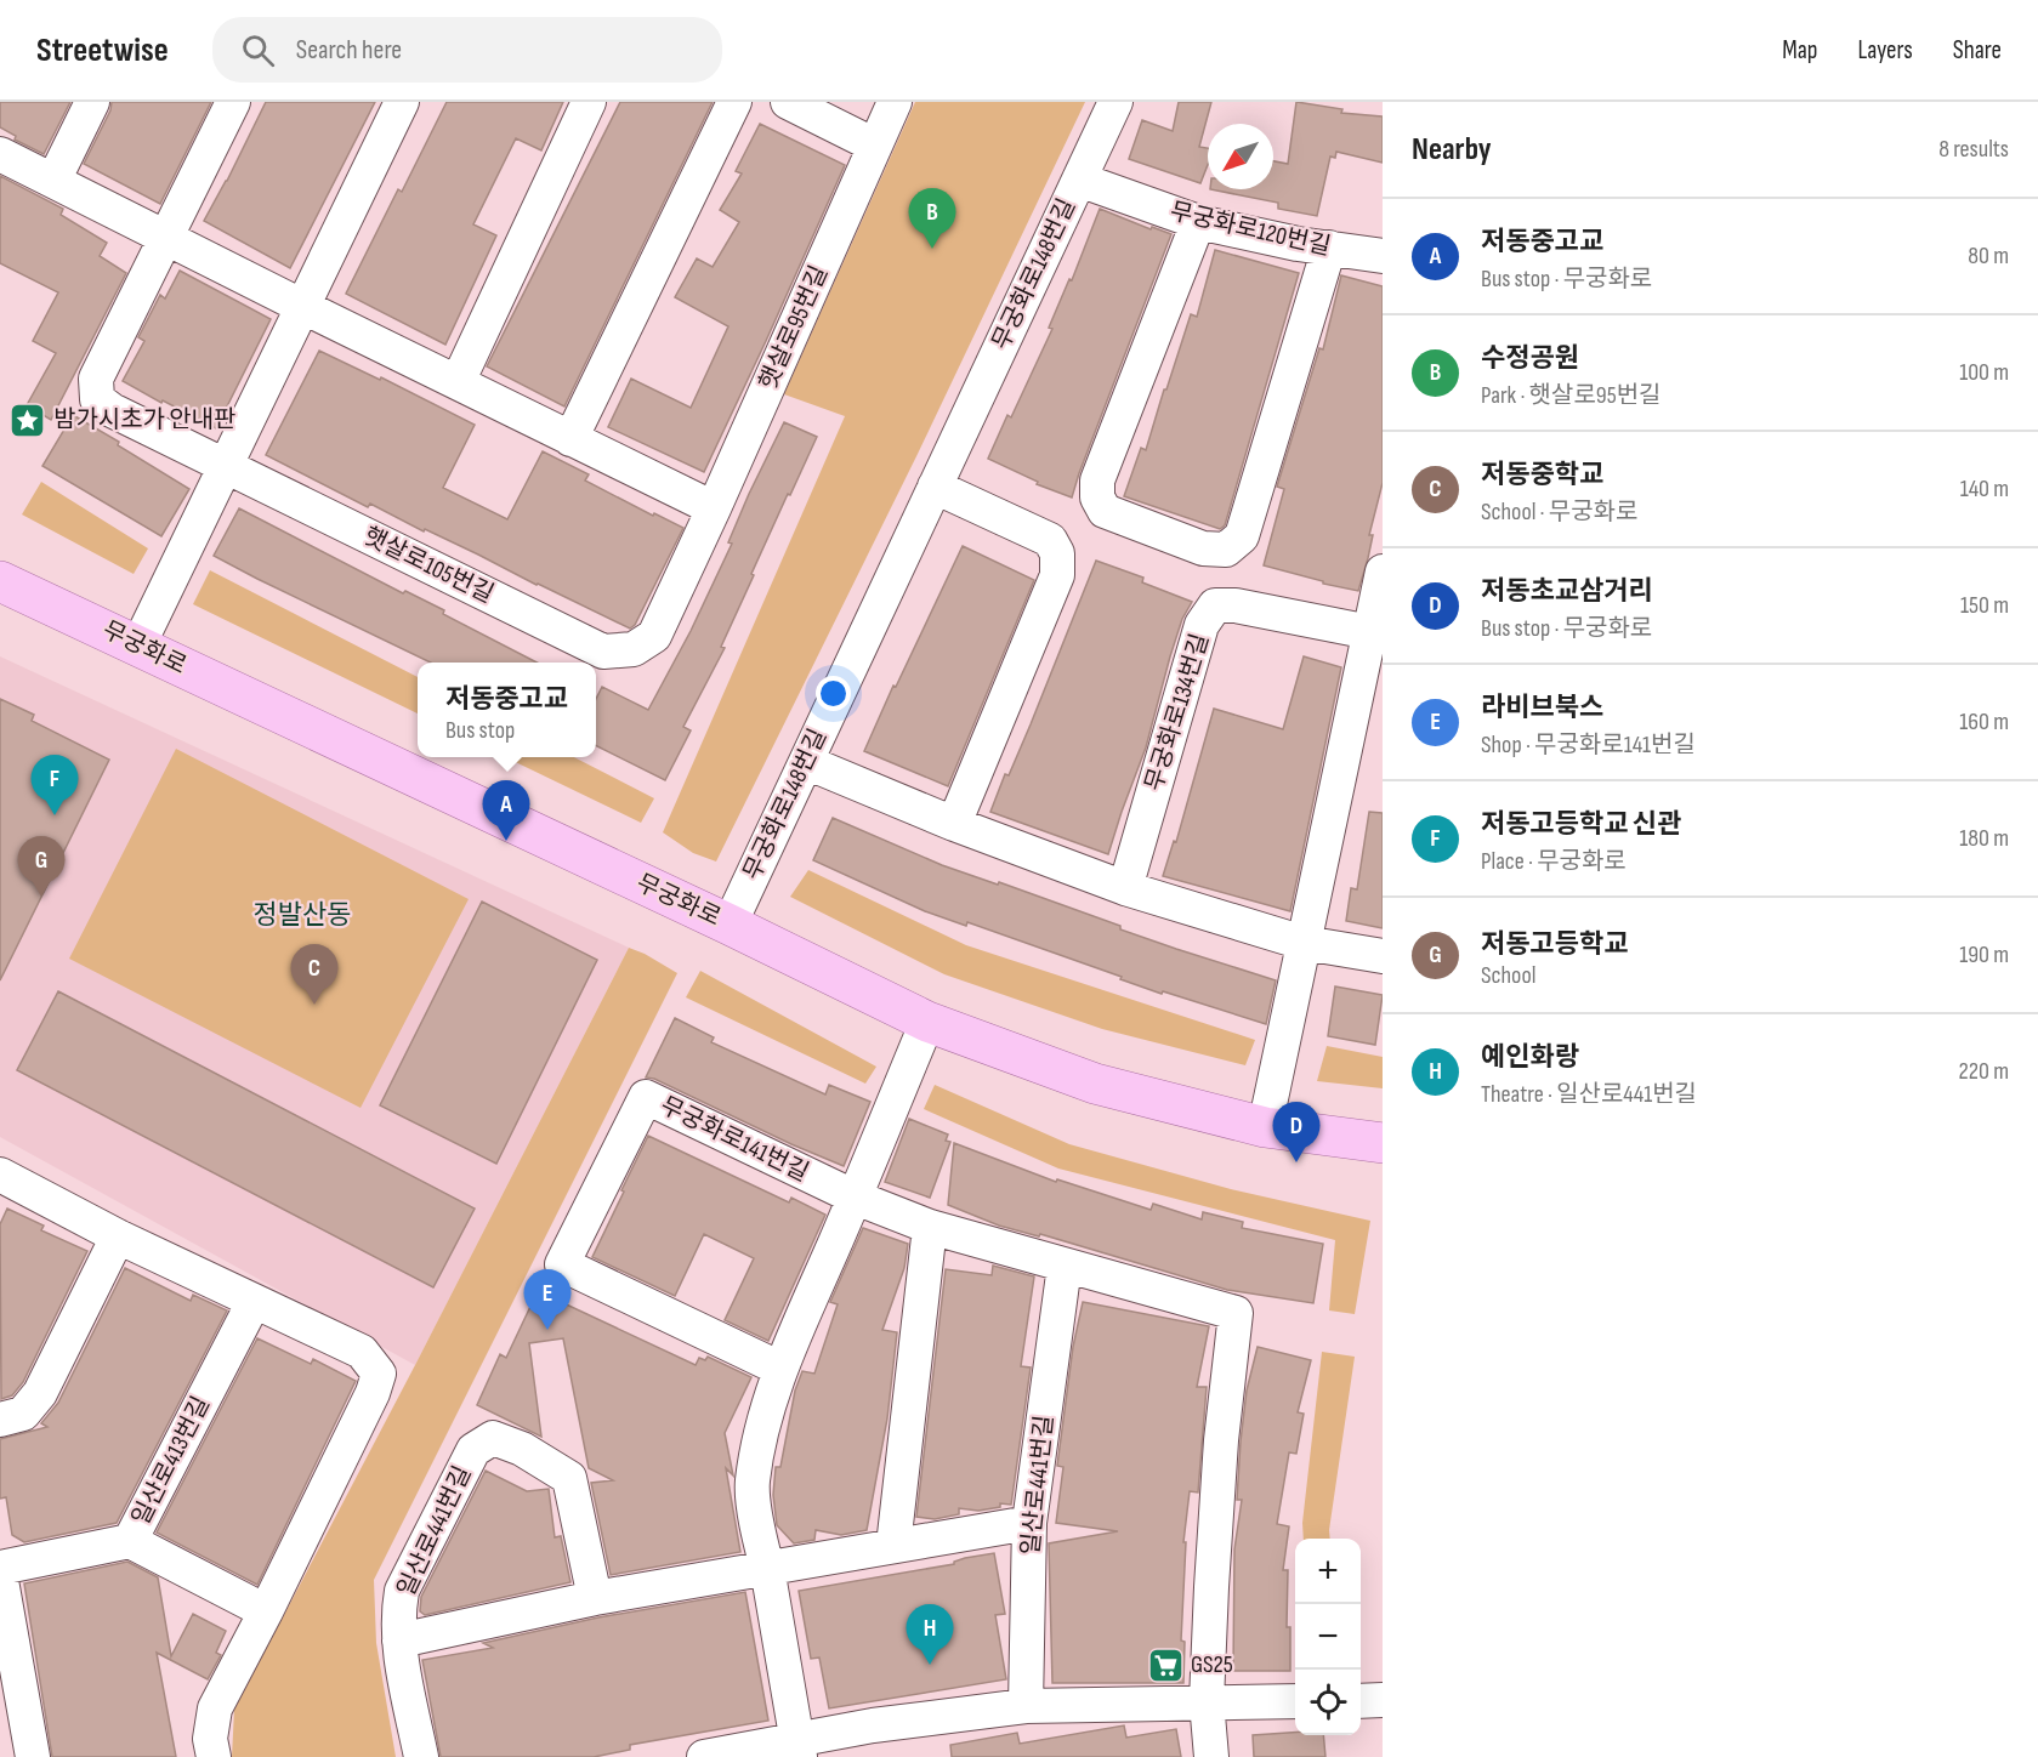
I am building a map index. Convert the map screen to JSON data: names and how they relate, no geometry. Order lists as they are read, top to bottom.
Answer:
{
  "streets": {
    "main road": ["무궁화로"],
    "street": [
      "무궁화로120번길",
      "무궁화로148번길",
      "햇살로95번길",
      "햇살로105번길",
      "무궁화로134번길",
      "무궁화로141번길",
      "일산로413번길",
      "일산로441번길"
    ]
  },
  "crossings": [
    ["무궁화로120번길", "무궁화로148번길"],
    ["무궁화로148번길", "무궁화로"],
    ["햇살로95번길", "햇살로105번길"],
    ["무궁화로141번길", "일산로441번길"]
  ],
  "districts": ["정발산동"],
  "places": {
    "place": ["밤가시초가 안내판"],
    "supermarket": ["GS25"]
  },
  "north": "bottom left",
  "page": {
    "header": "Streetwise",
    "search": "Search here",
    "nav": ["Map", "Layers", "Share"],
    "heading": ["Nearby", "8 results"],
    "pins": [
      "B",
      "F",
      "A",
      "G",
      "C",
      "D",
      "E",
      "H"
    ],
    "list": [
      {
        "mark": "A",
        "name": "저동중고교",
        "note": "Bus stop · 무궁화로",
        "value": "80 m"
      },
      {
        "mark": "B",
        "name": "수정공원",
        "note": "Park · 햇살로95번길",
        "value": "100 m"
      },
      {
        "mark": "C",
        "name": "저동중학교",
        "note": "School · 무궁화로",
        "value": "140 m"
      },
      {
        "mark": "D",
        "name": "저동초교삼거리",
        "note": "Bus stop · 무궁화로",
        "value": "150 m"
      },
      {
        "mark": "E",
        "name": "라비브북스",
        "note": "Shop · 무궁화로141번길",
        "value": "160 m"
      },
      {
        "mark": "F",
        "name": "저동고등학교 신관",
        "note": "Place · 무궁화로",
        "value": "180 m"
      },
      {
        "mark": "G",
        "name": "저동고등학교",
        "note": "School",
        "value": "190 m"
      },
      {
        "mark": "H",
        "name": "예인화랑",
        "note": "Theatre · 일산로441번길",
        "value": "220 m"
      }
    ],
    "popup": ["저동중고교", "Bus stop"],
    "map_buttons": ["+", "−"]
  }
}
